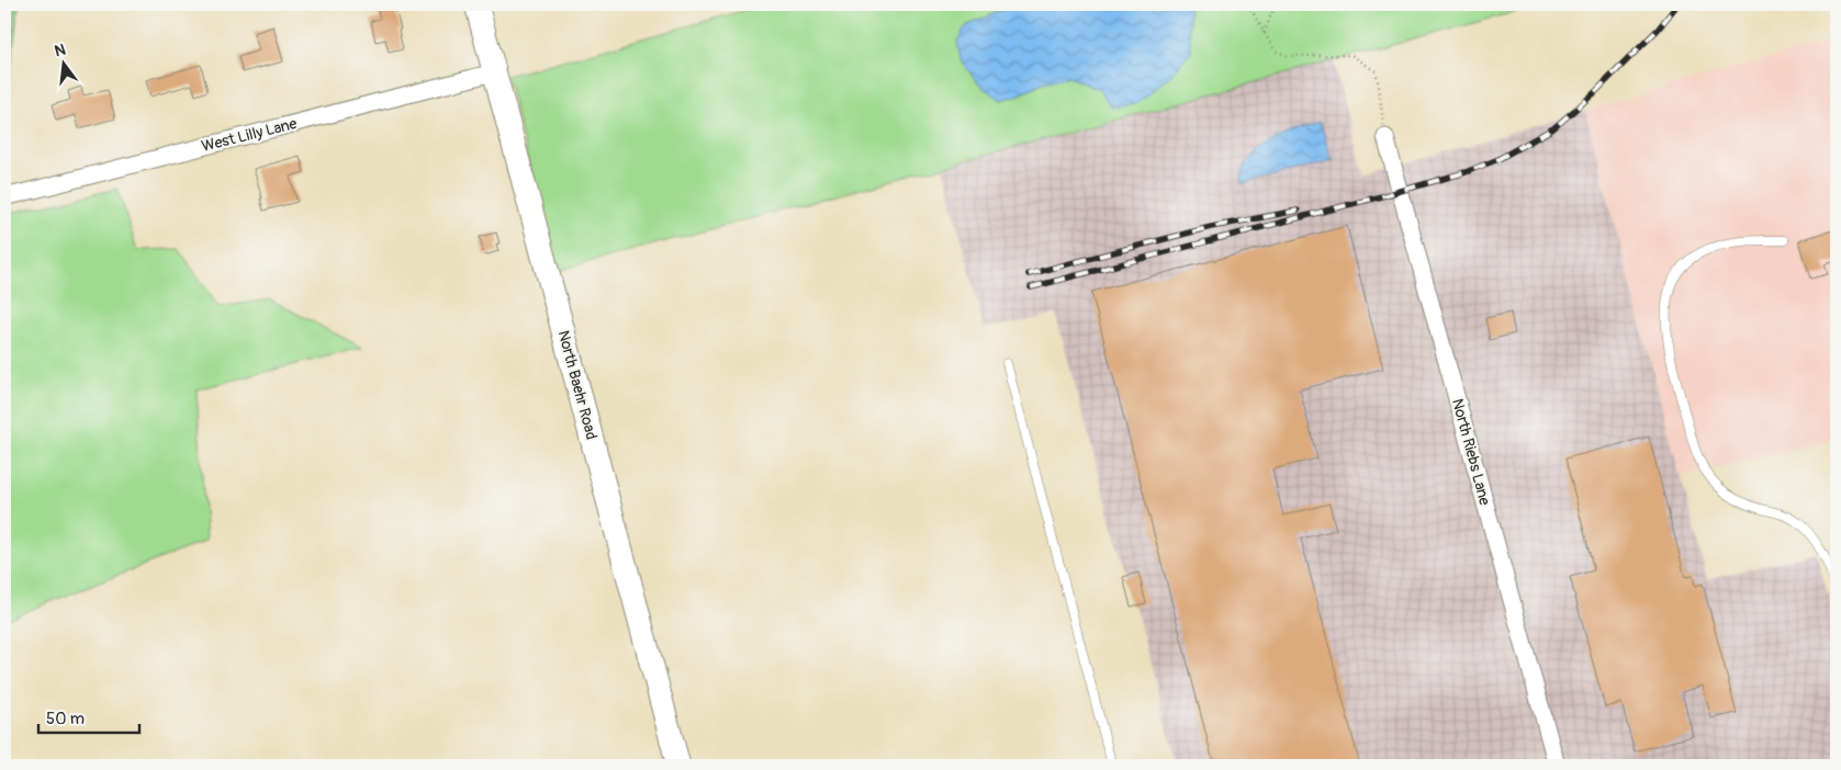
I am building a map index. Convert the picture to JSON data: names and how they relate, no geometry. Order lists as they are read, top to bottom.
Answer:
{
  "streets": {
    "street": ["West Lilly Lane", "North Baehr Road", "North Riebs Lane"]
  },
  "crossings": [
    ["West Lilly Lane", "North Baehr Road"]
  ],
  "scale_bar": "50 m",
  "north": "top"
}
